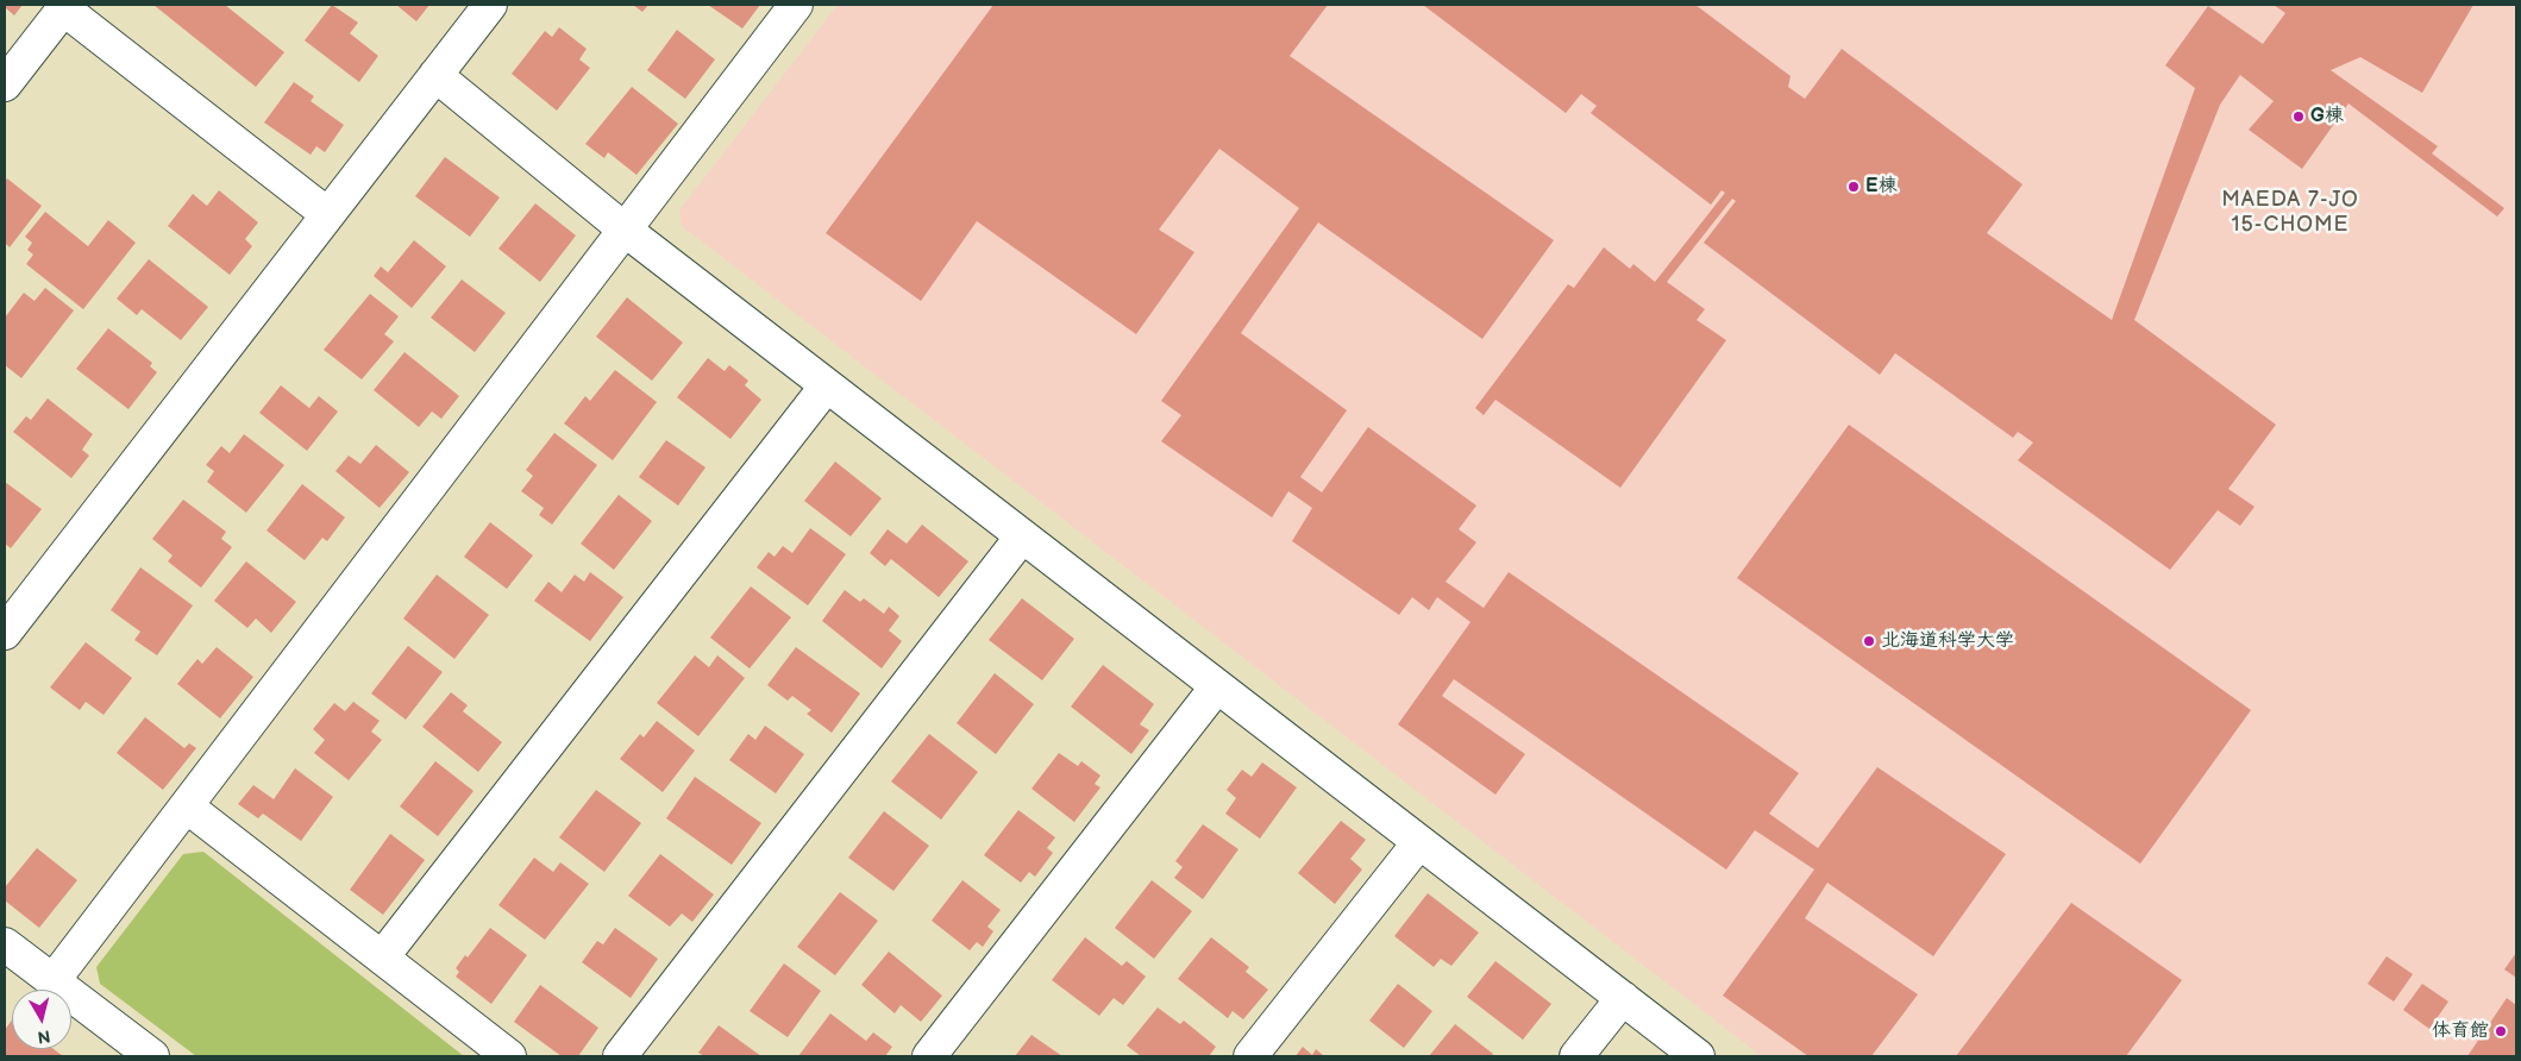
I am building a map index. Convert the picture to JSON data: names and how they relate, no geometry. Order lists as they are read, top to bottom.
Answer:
{
  "districts": ["MAEDA 7-JO 15-CHOME"],
  "places": [
    "G棟",
    "E棟",
    "北海道科学大学",
    "体育館"
  ],
  "north": "bottom"
}
